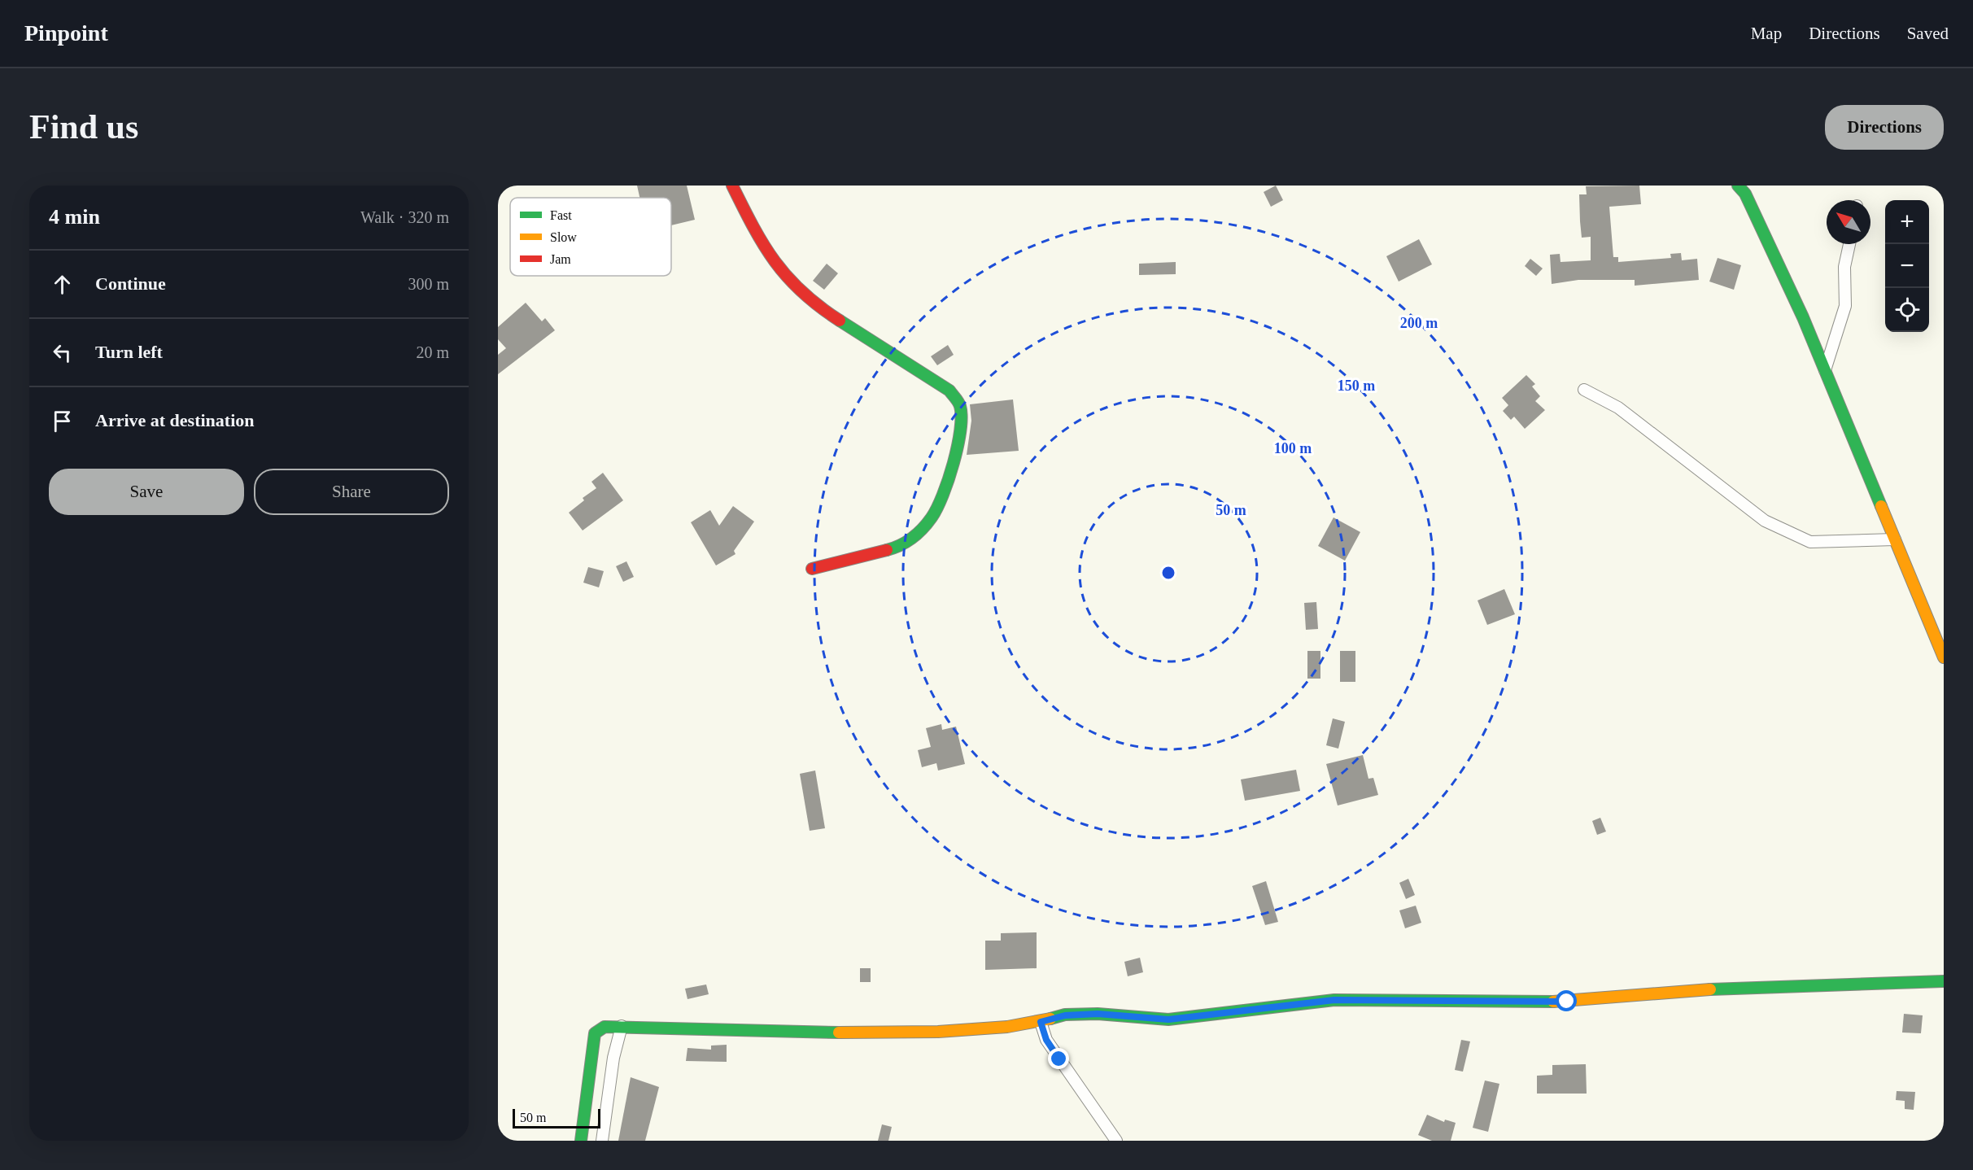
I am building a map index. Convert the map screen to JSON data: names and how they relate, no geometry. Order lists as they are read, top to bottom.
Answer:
{
  "legend": ["Fast", "Slow", "Jam"],
  "scale_bar": "50 m",
  "north": "top left",
  "page": {
    "header": "Pinpoint",
    "nav": ["Map", "Directions", "Saved"],
    "buttons": [
      "Directions",
      ["Save", "Share"]
    ],
    "title": "Find us",
    "heading": ["4 min", "Walk · 320 m"],
    "map_buttons": ["+", "−"],
    "list": [
      ["Continue", "300 m"],
      ["Turn left", "20 m"],
      "Arrive at destination"
    ],
    "scale": "50 m"
  },
  "rings": [
    "200 m",
    "150 m",
    "100 m",
    "50 m"
  ]
}
